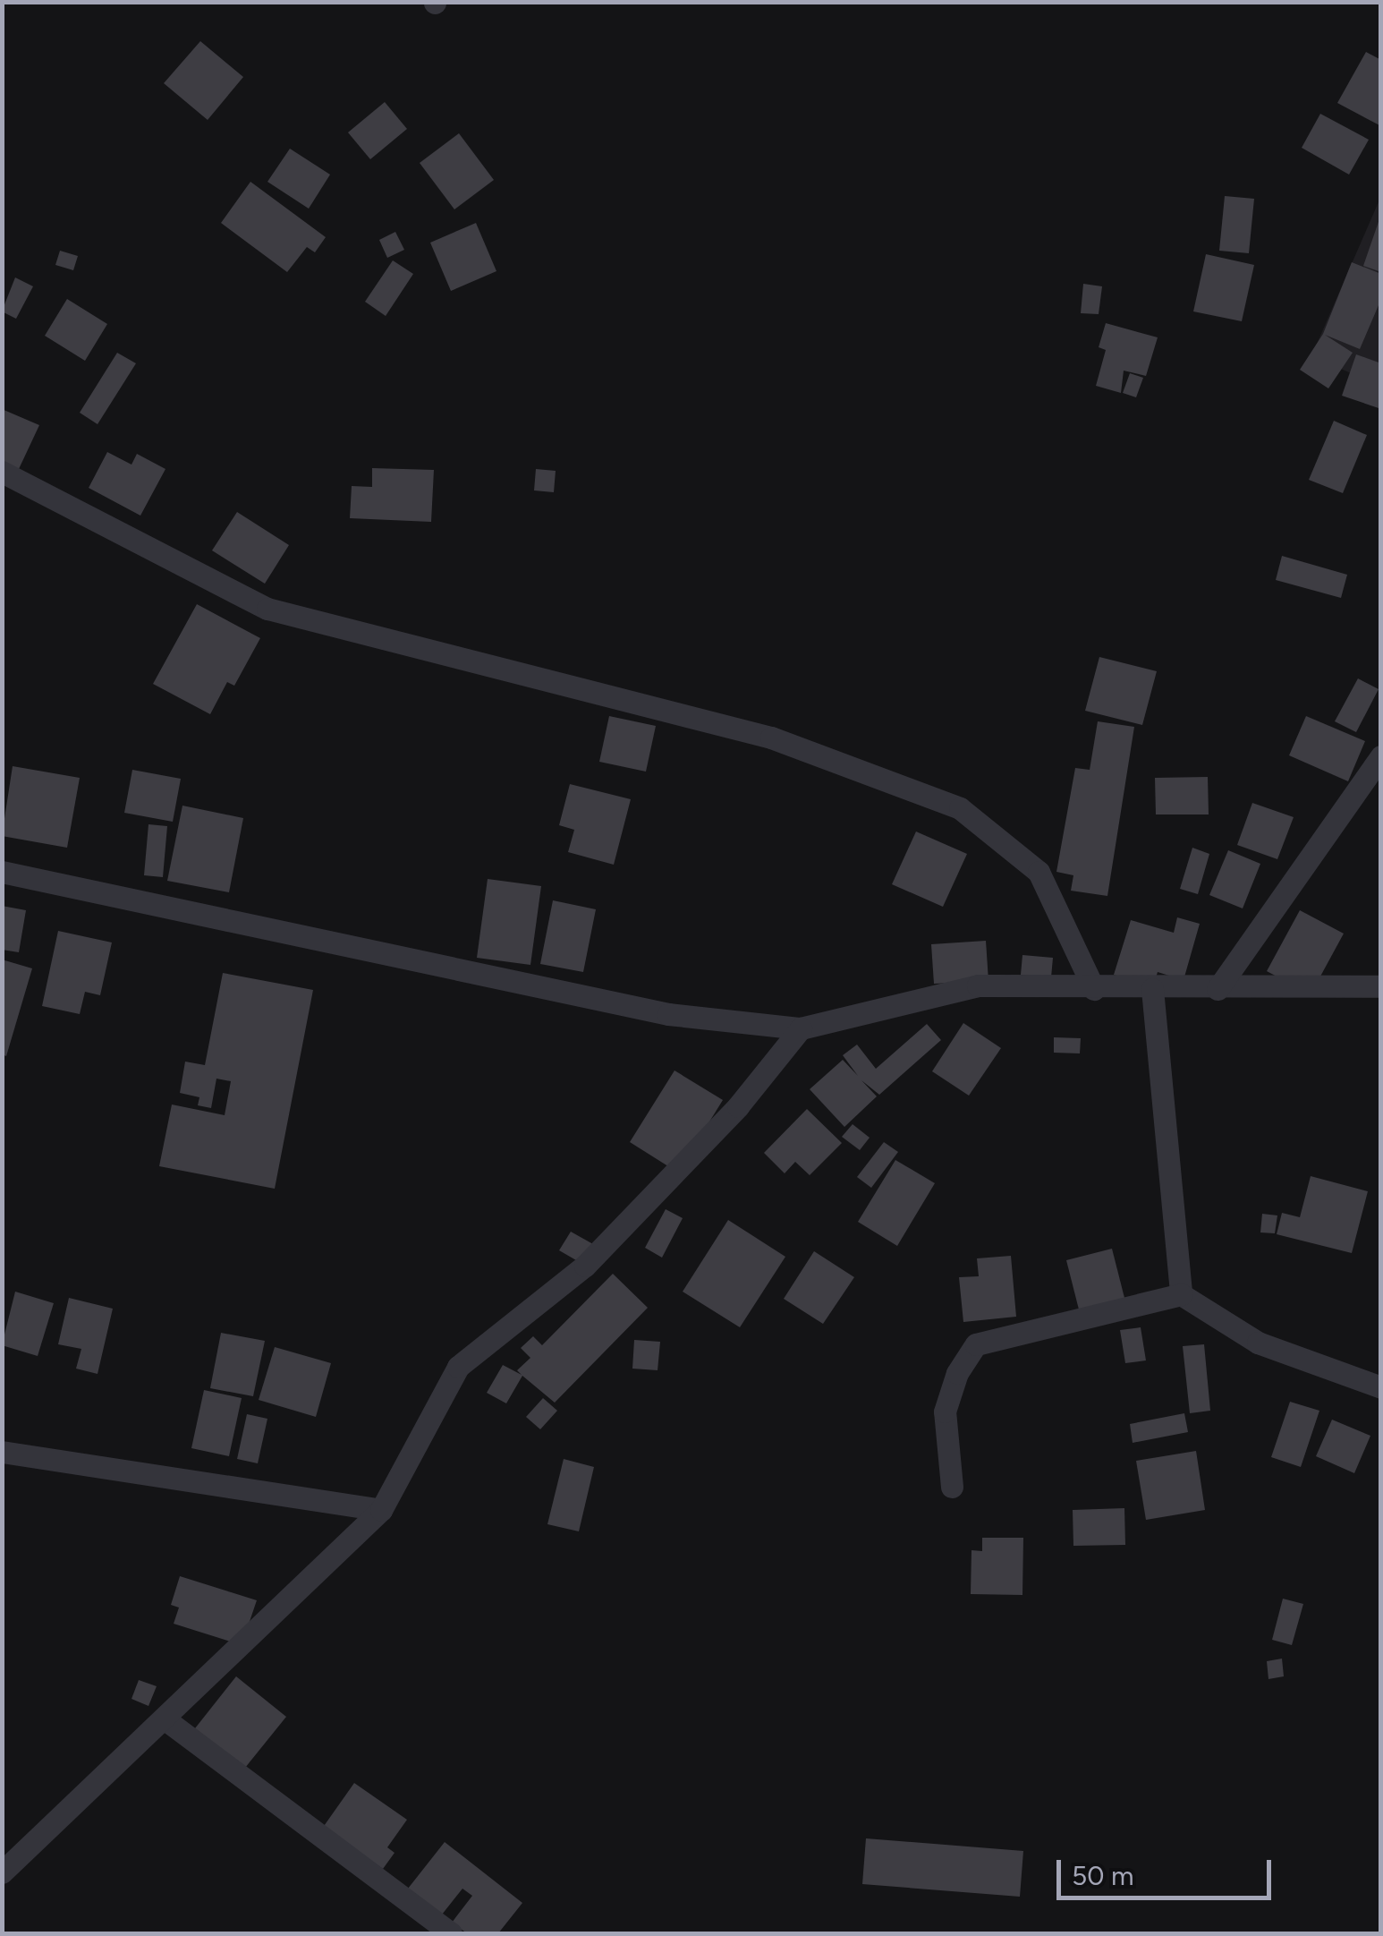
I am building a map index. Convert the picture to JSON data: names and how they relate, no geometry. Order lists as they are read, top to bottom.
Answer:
{
  "scale_bar": "50 m"
}
